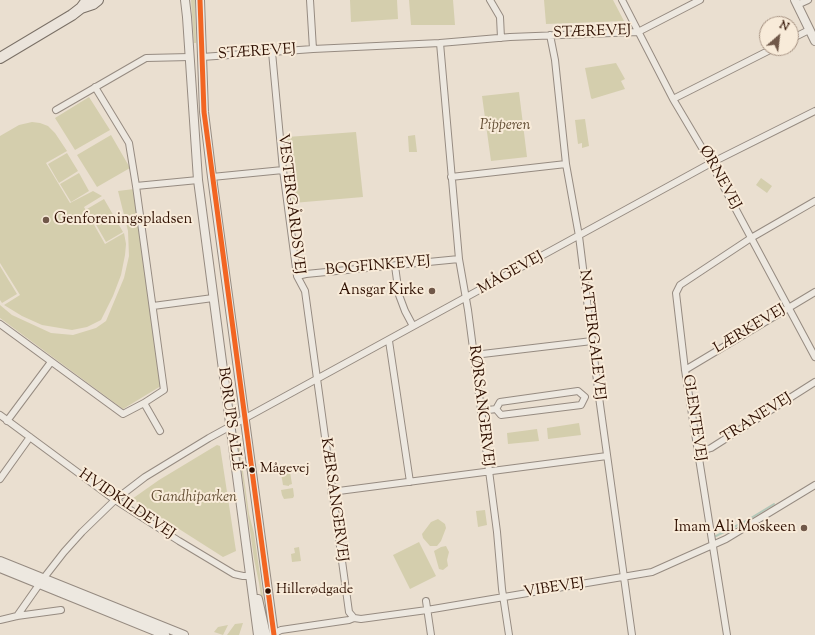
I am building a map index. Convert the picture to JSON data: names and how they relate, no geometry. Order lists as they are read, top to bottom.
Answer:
{
  "streets": {
    "street": [
      "STÆREVEJ",
      "ØRNEVEJ",
      "VESTERGÅRDSVEJ",
      "BOGFINKEVEJ",
      "MÅGEVEJ",
      "LÆRKEVEJ",
      "NATTERGALEVEJ",
      "RØRSANGERVEJ",
      "GLENTEVEJ",
      "BORUPS ALLÉ",
      "TRANEVEJ",
      "KÆRSANGERVEJ",
      "HVIDKILDEVEJ",
      "VIBEVEJ"
    ]
  },
  "crossings": [
    ["STÆREVEJ", "ØRNEVEJ"],
    ["STÆREVEJ", "VESTERGÅRDSVEJ"],
    ["STÆREVEJ", "NATTERGALEVEJ"],
    ["STÆREVEJ", "RØRSANGERVEJ"],
    ["STÆREVEJ", "BORUPS ALLÉ"],
    ["ØRNEVEJ", "MÅGEVEJ"],
    ["ØRNEVEJ", "LÆRKEVEJ"],
    ["ØRNEVEJ", "GLENTEVEJ"],
    ["VESTERGÅRDSVEJ", "BOGFINKEVEJ"],
    ["VESTERGÅRDSVEJ", "MÅGEVEJ"],
    ["VESTERGÅRDSVEJ", "KÆRSANGERVEJ"],
    ["BOGFINKEVEJ", "RØRSANGERVEJ"],
    ["MÅGEVEJ", "NATTERGALEVEJ"],
    ["MÅGEVEJ", "RØRSANGERVEJ"],
    ["MÅGEVEJ", "BORUPS ALLÉ"],
    ["MÅGEVEJ", "KÆRSANGERVEJ"],
    ["MÅGEVEJ", "HVIDKILDEVEJ"],
    ["LÆRKEVEJ", "GLENTEVEJ"],
    ["NATTERGALEVEJ", "VIBEVEJ"],
    ["RØRSANGERVEJ", "VIBEVEJ"],
    ["GLENTEVEJ", "TRANEVEJ"],
    ["GLENTEVEJ", "VIBEVEJ"],
    ["BORUPS ALLÉ", "HVIDKILDEVEJ"],
    ["BORUPS ALLÉ", "VIBEVEJ"],
    ["KÆRSANGERVEJ", "VIBEVEJ"]
  ],
  "parks": ["Pipperen", "Gandhiparken"],
  "places": [
    "Genforeningspladsen",
    "Ansgar Kirke",
    "Mågevej",
    "Imam Ali Moskeen",
    "Hillerødgade"
  ],
  "north": "top right"
}
